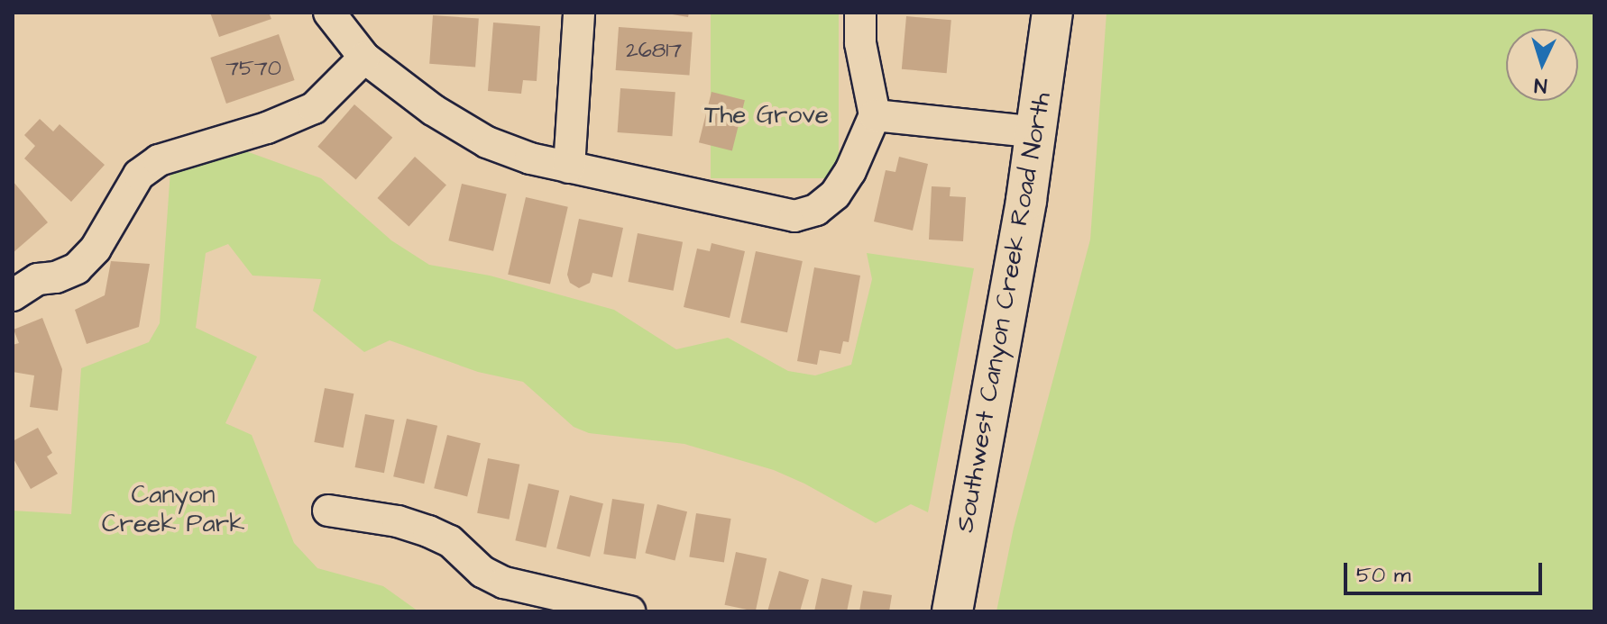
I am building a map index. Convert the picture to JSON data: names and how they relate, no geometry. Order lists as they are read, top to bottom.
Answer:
{
  "streets": {
    "main road": ["Southwest Canyon Creek Road North"]
  },
  "parks": ["The Grove", "Canyon Creek Park"],
  "house_numbers": ["26817", "7570"],
  "scale_bar": "50 m",
  "north": "bottom"
}
